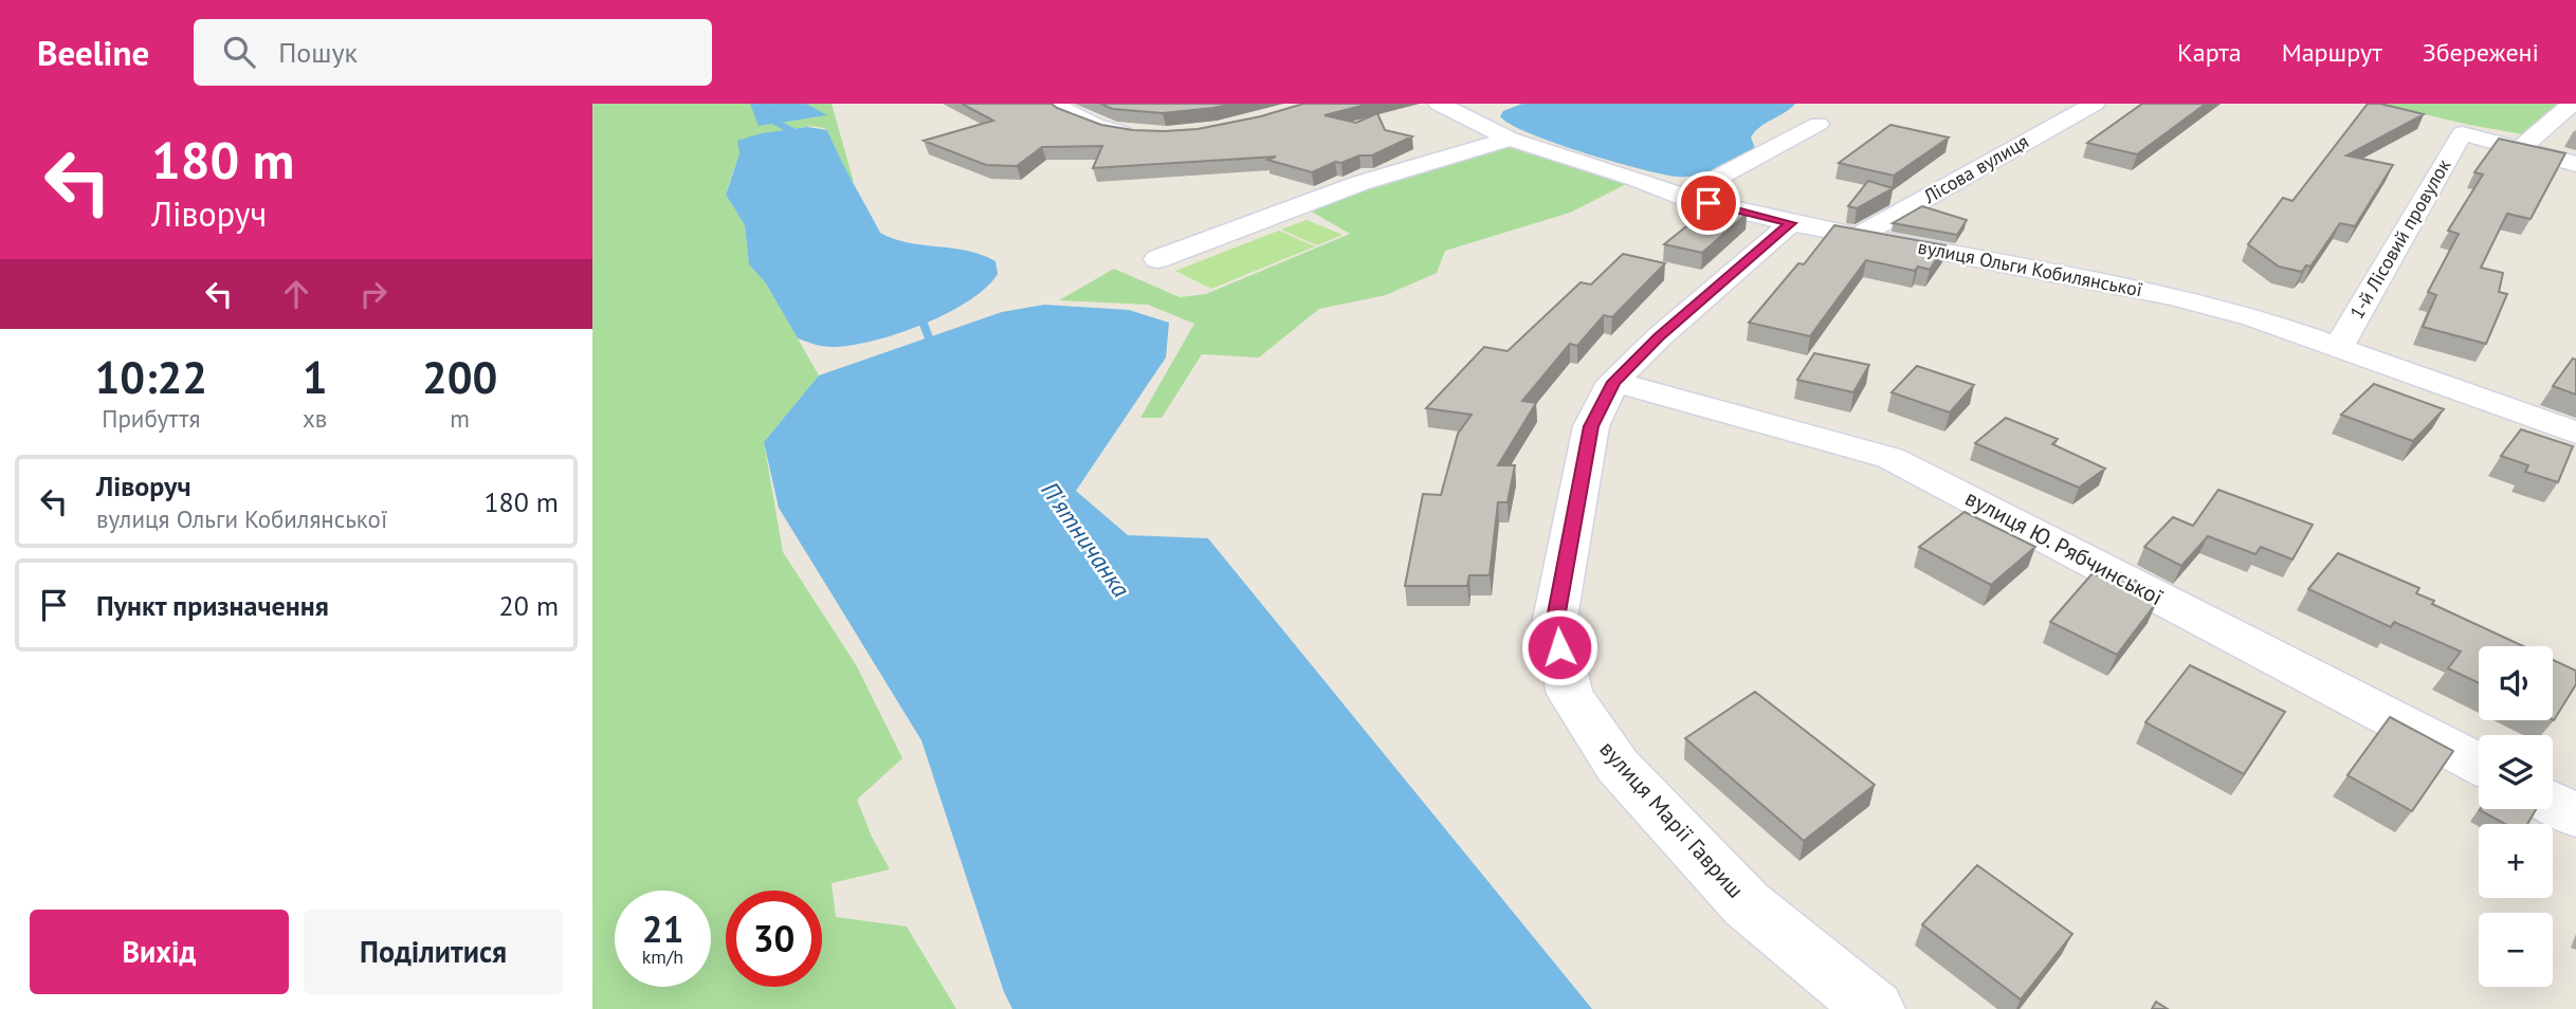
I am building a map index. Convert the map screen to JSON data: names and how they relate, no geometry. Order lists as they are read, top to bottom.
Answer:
{
  "streets": {
    "street": [
      "Лісова вулиця",
      "1-й Лісовий провулок",
      "вулиця Ольги Кобилянської",
      "вулиця Ю. Рябчинської",
      "вулиця Марії Гавриш"
    ]
  },
  "crossings": [
    ["Лісова вулиця", "вулиця Ольги Кобилянської"],
    ["1-й Лісовий провулок", "вулиця Ольги Кобилянської"],
    ["вулиця Ольги Кобилянської", "вулиця Марії Гавриш"],
    ["вулиця Ю. Рябчинської", "вулиця Марії Гавриш"]
  ],
  "water": ["П'ятничанка"],
  "page": {
    "header": "Beeline",
    "search": "Пошук",
    "nav": ["Карта", "Маршрут", "Збережені"],
    "turn": ["180 m", "Ліворуч"],
    "eta": [
      "10:22",
      "Прибуття",
      "1",
      "хв",
      "200",
      "m"
    ],
    "list": [
      {
        "name": "Ліворуч",
        "note": "вулиця Ольги Кобилянської",
        "value": "180 m"
      },
      {
        "name": "Пункт призначення",
        "value": "20 m"
      }
    ],
    "map_buttons": ["+", "−"],
    "speed": "21 km/h",
    "limit": "30",
    "buttons": ["Вихід", "Поділитися"]
  }
}
